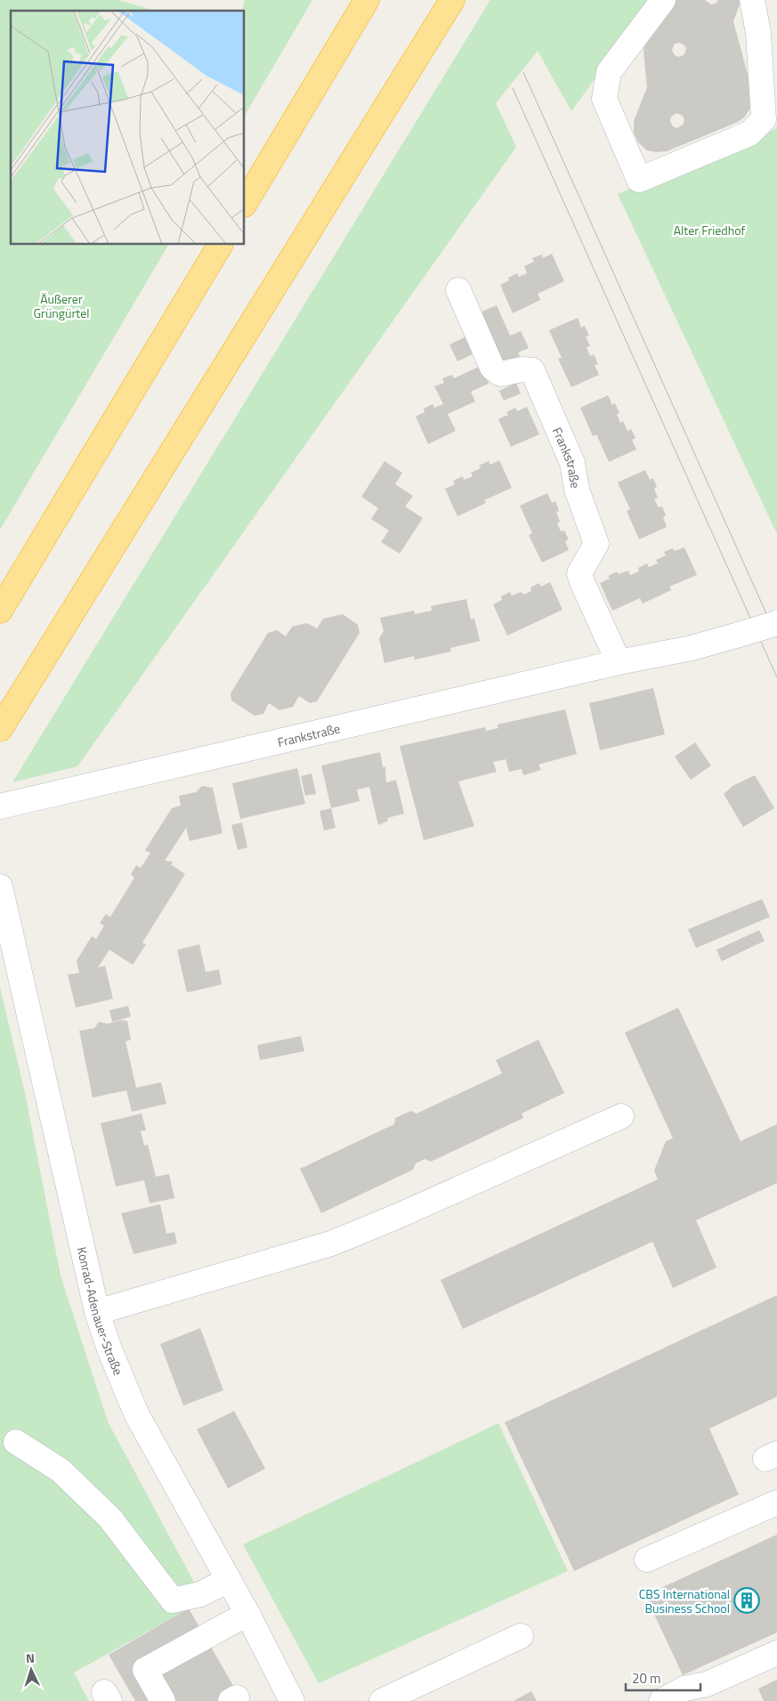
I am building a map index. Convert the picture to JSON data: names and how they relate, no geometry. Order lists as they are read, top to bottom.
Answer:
{
  "streets": {
    "street": ["Frankstraße", "Konrad-Adenauer-Straße"]
  },
  "parks": ["Alter Friedhof", "Äußerer Grüngürtel"],
  "places": {
    "building": ["CBS International Business School"]
  },
  "scale_bar": "20 m",
  "north": "top"
}
